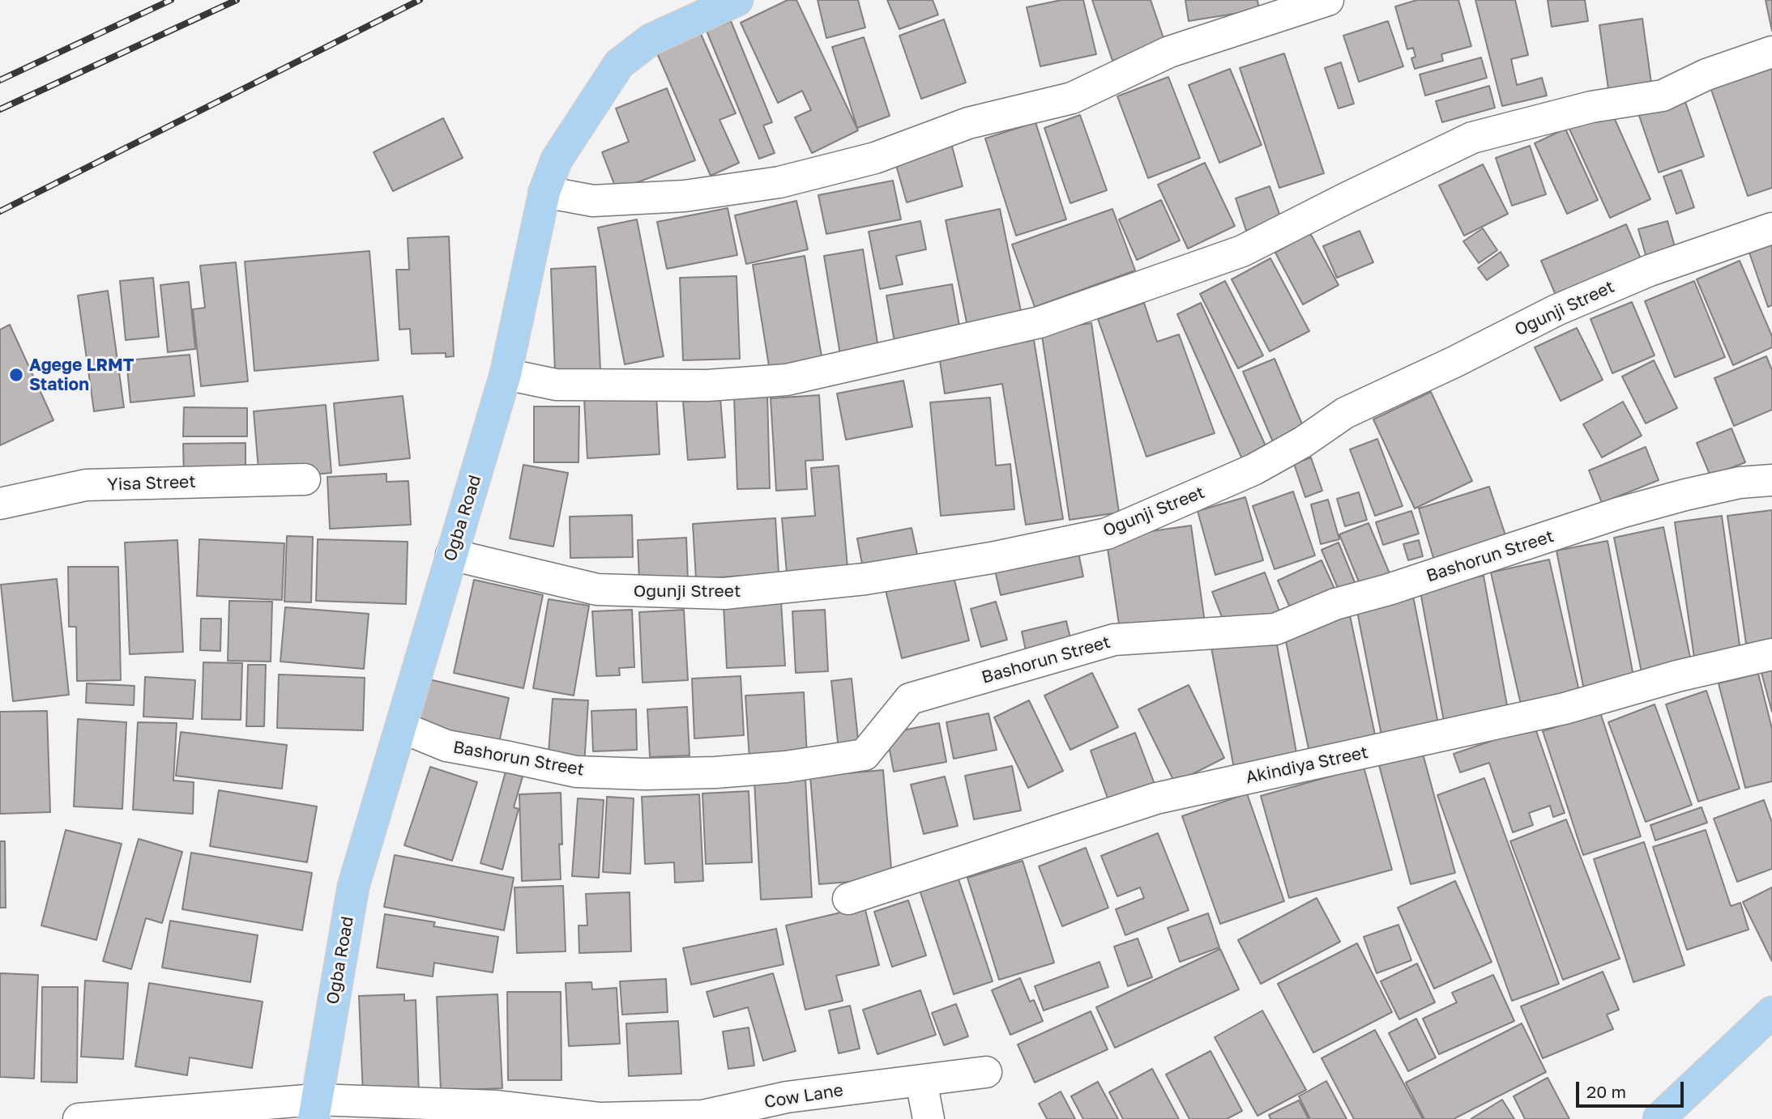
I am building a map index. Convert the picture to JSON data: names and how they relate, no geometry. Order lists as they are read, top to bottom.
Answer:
{
  "streets": {
    "main road": ["Ogba Road"],
    "street": [
      "Ogunji Street",
      "Yisa Street",
      "Bashorun Street",
      "Akindiya Street",
      "Cow Lane"
    ]
  },
  "crossings": [
    ["Ogunji Street", "Ogba Road"],
    ["Ogba Road", "Bashorun Street"],
    ["Ogba Road", "Cow Lane"]
  ],
  "places": ["Agege LRMT Station"],
  "scale_bar": "20 m"
}
